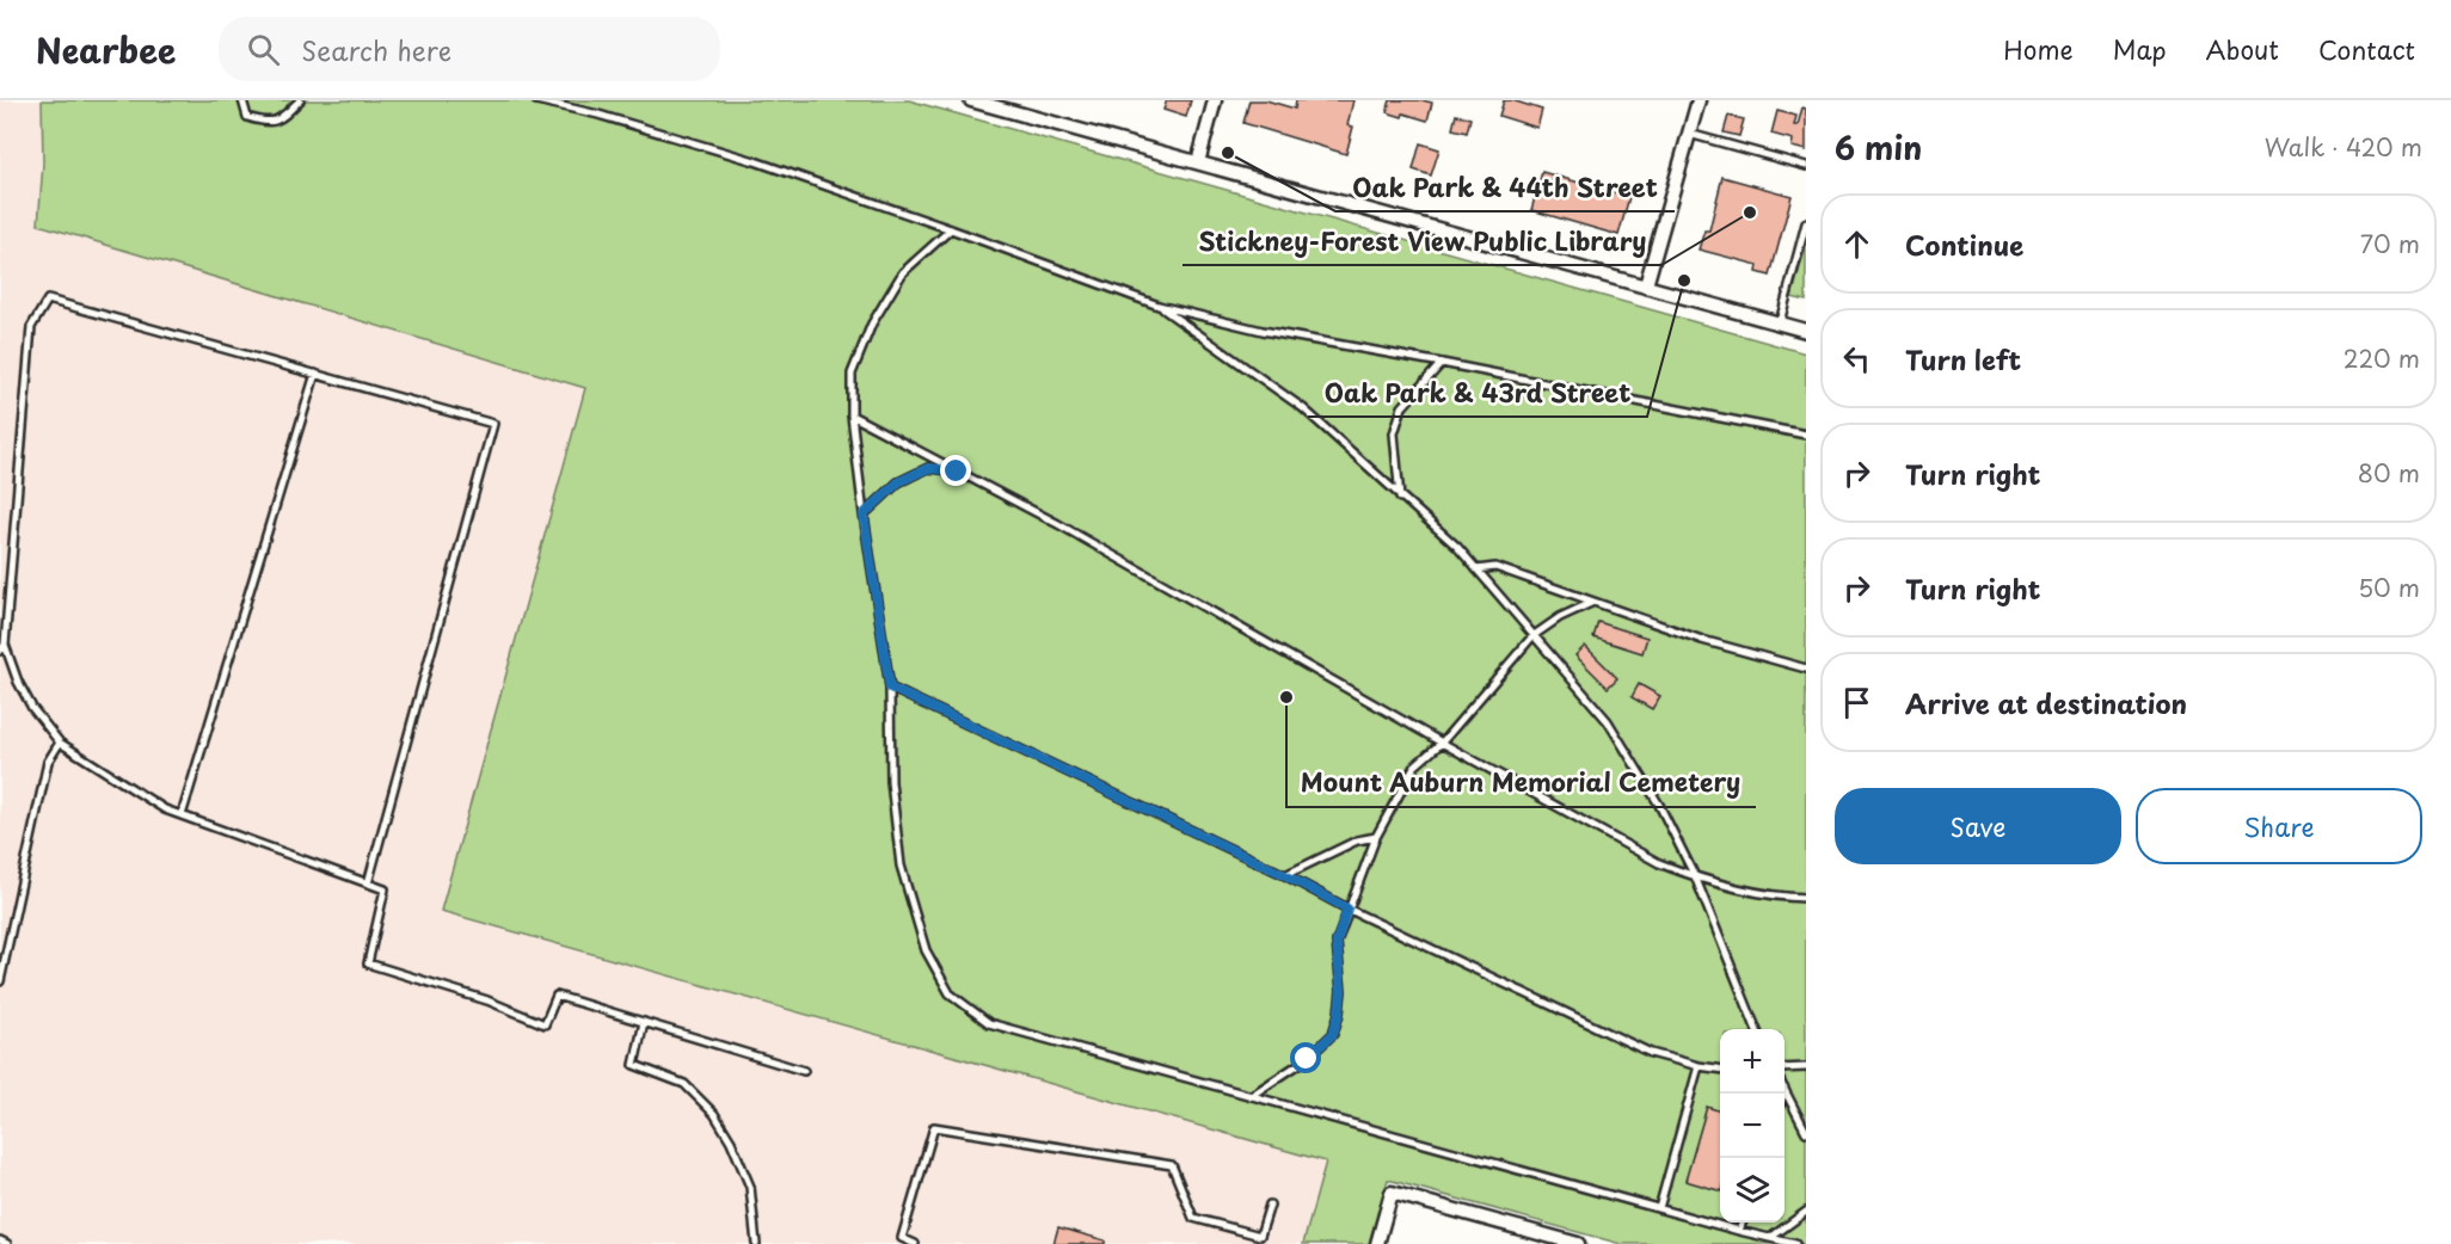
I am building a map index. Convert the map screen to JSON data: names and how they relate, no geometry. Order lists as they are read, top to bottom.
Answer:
{
  "places": [
    "Oak Park & 44th Street",
    "Stickney-Forest View Public Library",
    "Oak Park & 43rd Street",
    "Mount Auburn Memorial Cemetery"
  ],
  "page": {
    "header": "Nearbee",
    "search": "Search here",
    "nav": [
      "Home",
      "Map",
      "About",
      "Contact"
    ],
    "heading": ["6 min", "Walk · 420 m"],
    "list": [
      ["Continue", "70 m"],
      ["Turn left", "220 m"],
      ["Turn right", "80 m"],
      ["Turn right", "50 m"],
      "Arrive at destination"
    ],
    "buttons": ["Save", "Share"],
    "map_buttons": ["+", "−"]
  }
}
